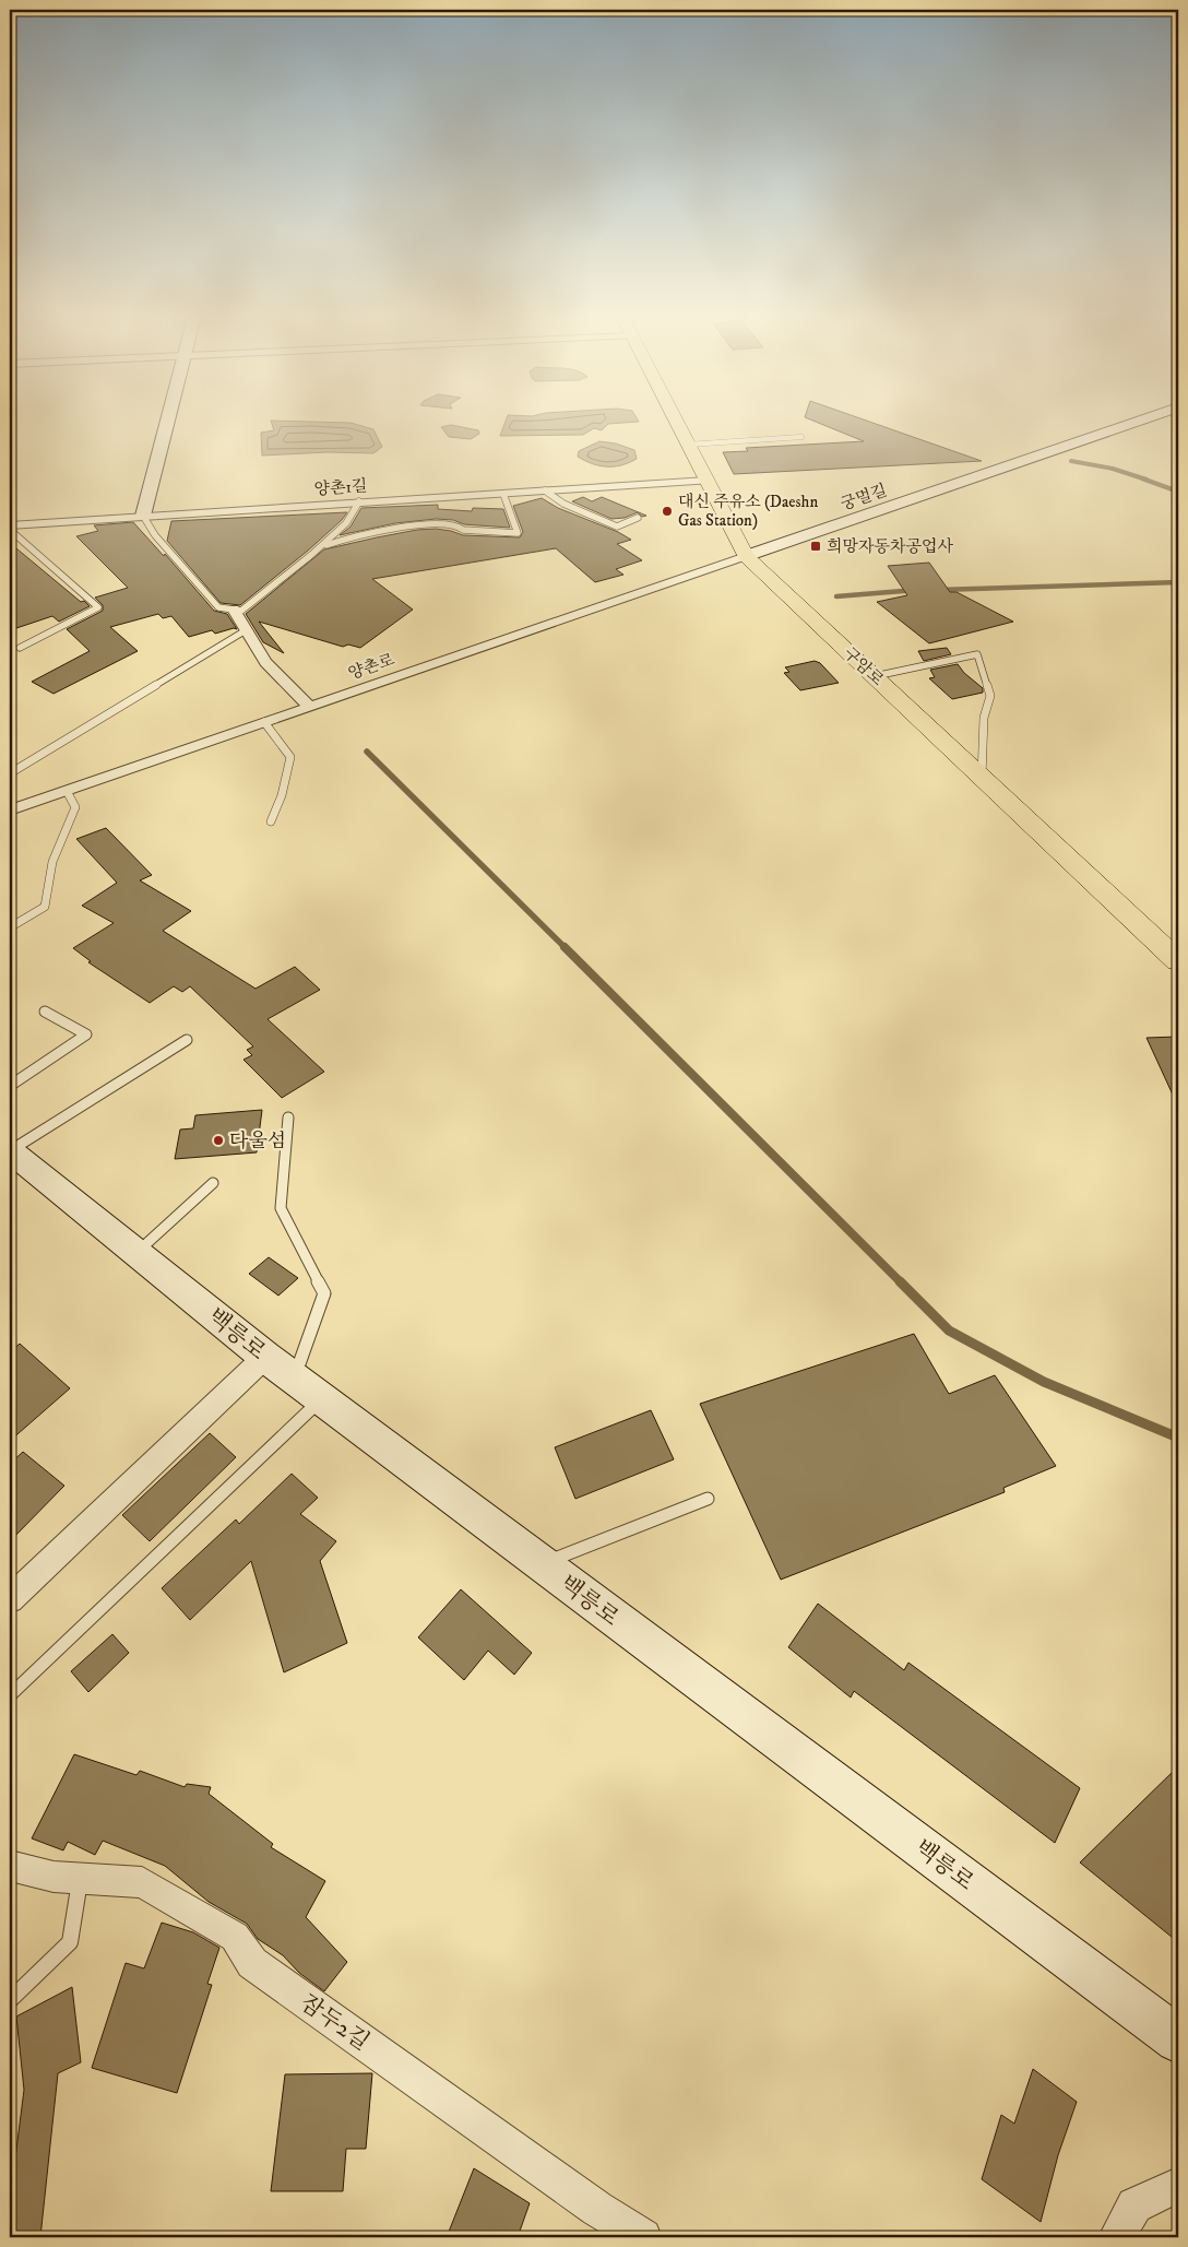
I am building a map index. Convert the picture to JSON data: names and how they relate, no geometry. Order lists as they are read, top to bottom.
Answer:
{
  "streets": {
    "main road": ["구암로"],
    "street": [
      "양촌1길",
      "궁멀길",
      "양촌로",
      "백릉로",
      "잠두2길"
    ]
  },
  "crossings": [
    ["양촌1길", "구암로"],
    ["궁멀길", "양촌로"],
    ["궁멀길", "구암로"],
    ["양촌로", "구암로"]
  ],
  "places": {
    "other": ["대신 주유소 (Daeshn Gas Station)", "다울섬"],
    "transit": ["희망자동차공업사"]
  }
}
